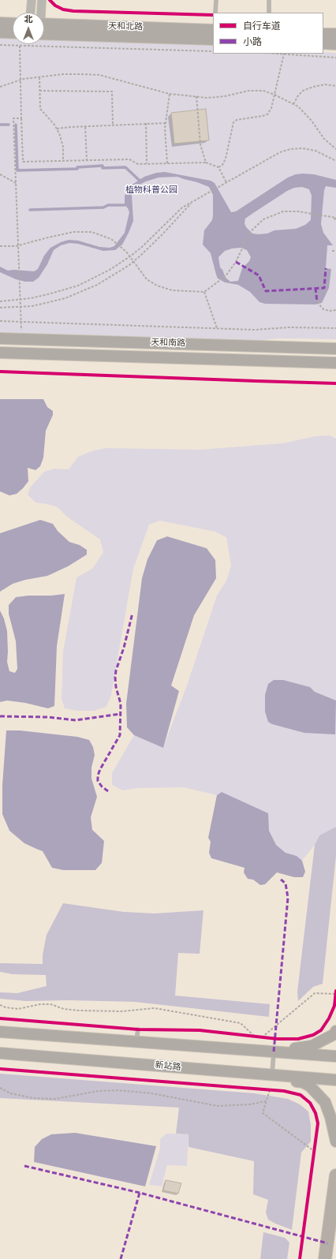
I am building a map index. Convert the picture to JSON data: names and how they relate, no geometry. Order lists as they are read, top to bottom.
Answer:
{
  "streets": {
    "street": ["天和北路", "天和南路", "新站路"]
  },
  "parks": ["植物科普公园"],
  "legend": ["自行车道", "小路"],
  "north": "top"
}
